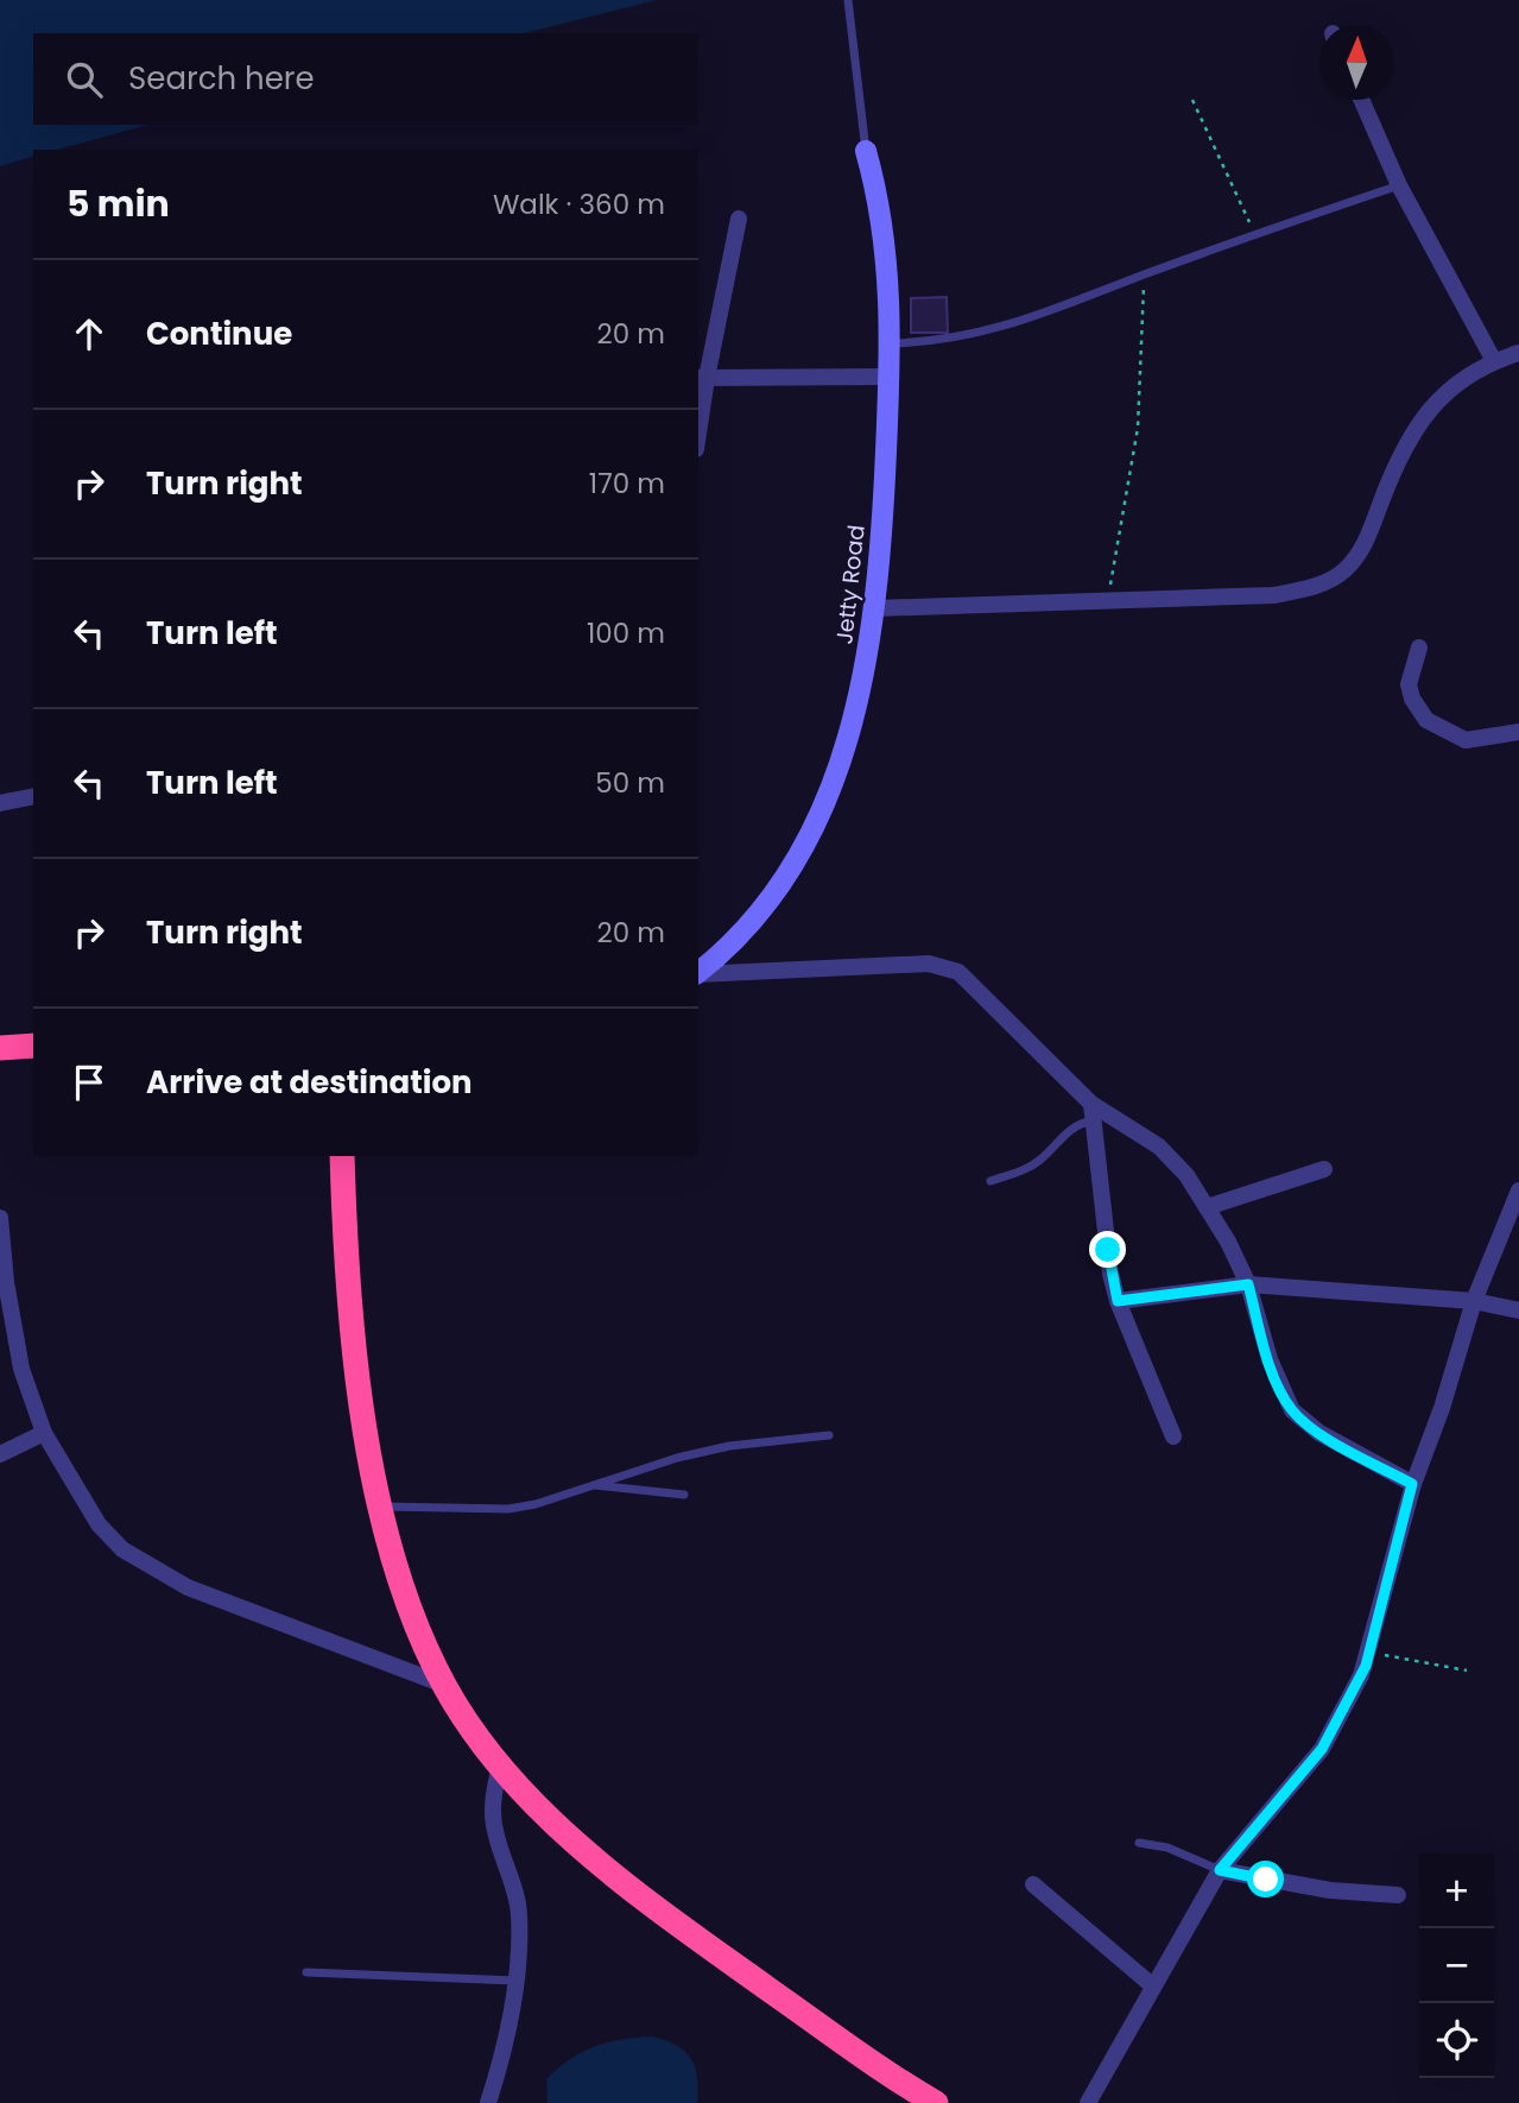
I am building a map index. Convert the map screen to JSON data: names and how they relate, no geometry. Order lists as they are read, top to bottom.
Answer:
{
  "streets": {
    "street": ["Jetty Road"]
  },
  "north": "top",
  "page": {
    "search": "Search here",
    "heading": ["5 min", "Walk · 360 m"],
    "list": [
      ["Continue", "20 m"],
      ["Turn right", "170 m"],
      ["Turn left", "100 m"],
      ["Turn left", "50 m"],
      ["Turn right", "20 m"],
      "Arrive at destination"
    ],
    "map_buttons": ["+", "−"]
  }
}
